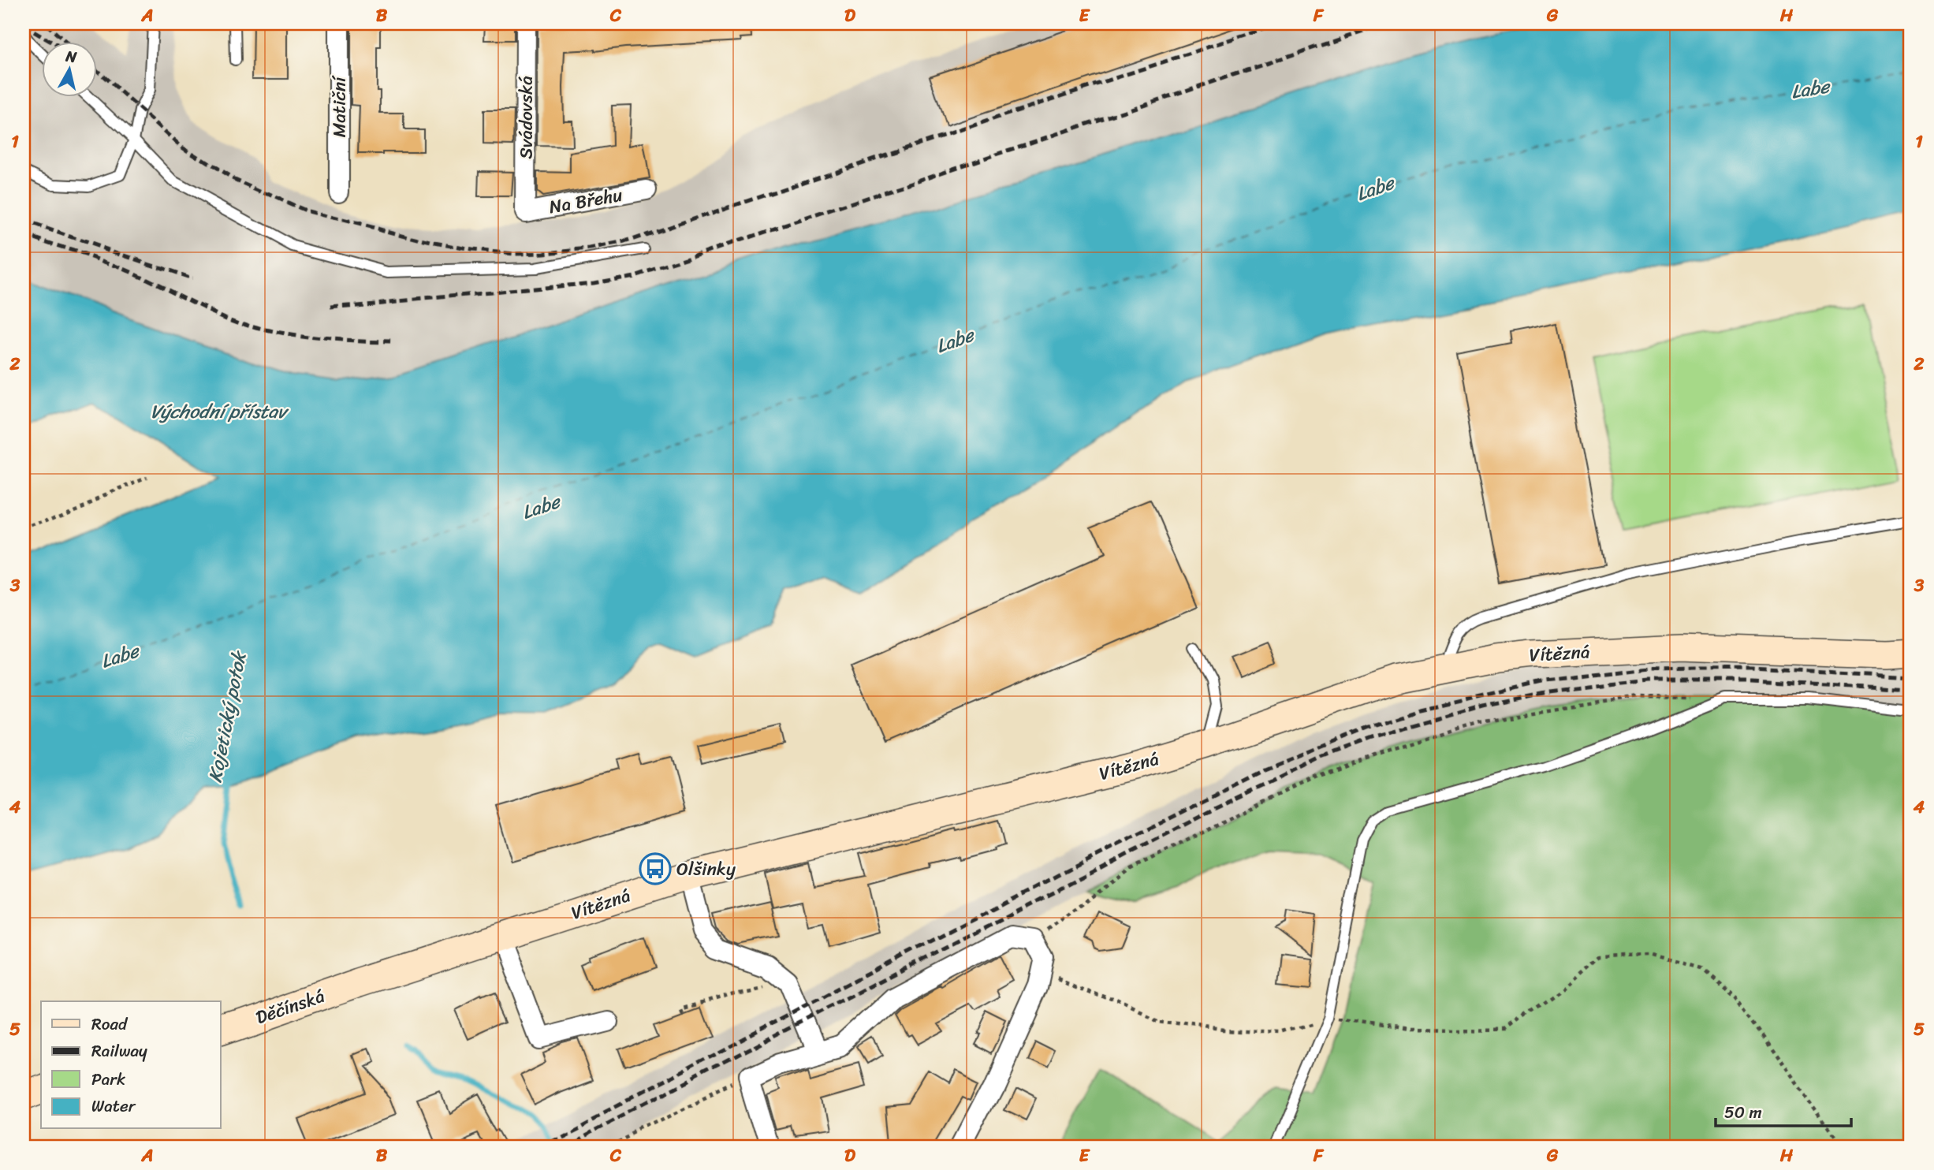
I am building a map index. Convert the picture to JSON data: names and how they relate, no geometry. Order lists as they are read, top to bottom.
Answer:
{
  "streets": {
    "main road": ["Vítězná", "Děčínská"],
    "street": ["Matiční", "Svádovská", "Na Břehu"]
  },
  "crossings": [
    ["Svádovská", "Na Břehu"],
    ["Vítězná", "Děčínská"]
  ],
  "water": ["Labe", "Východní přístav", "Kojetický potok"],
  "places": {
    "bus stop": ["Olšinky"]
  },
  "legend": [
    "Road",
    "Railway",
    "Park",
    "Water"
  ],
  "scale_bar": "50 m",
  "north": "top",
  "grid": {
    "columns": [
      "A",
      "B",
      "C",
      "D",
      "E",
      "F",
      "G",
      "H"
    ],
    "rows": [
      "1",
      "2",
      "3",
      "4",
      "5"
    ]
  }
}
